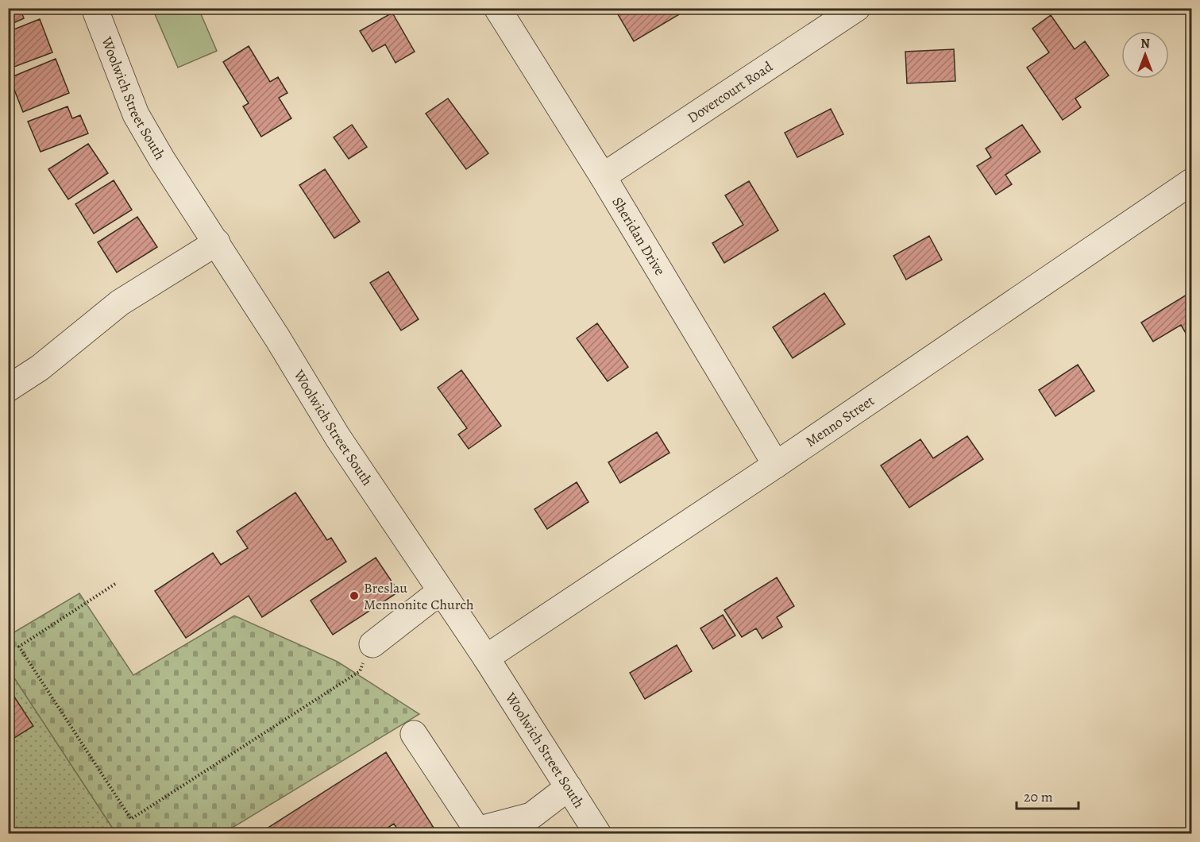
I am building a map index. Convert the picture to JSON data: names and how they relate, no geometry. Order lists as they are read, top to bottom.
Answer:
{
  "streets": {
    "street": [
      "Dovercourt Road",
      "Woolwich Street South",
      "Sheridan Drive",
      "Menno Street"
    ]
  },
  "crossings": [
    ["Dovercourt Road", "Sheridan Drive"],
    ["Woolwich Street South", "Menno Street"],
    ["Sheridan Drive", "Menno Street"]
  ],
  "places": ["Breslau Mennonite Church"],
  "scale_bar": "20 m",
  "north": "top"
}
